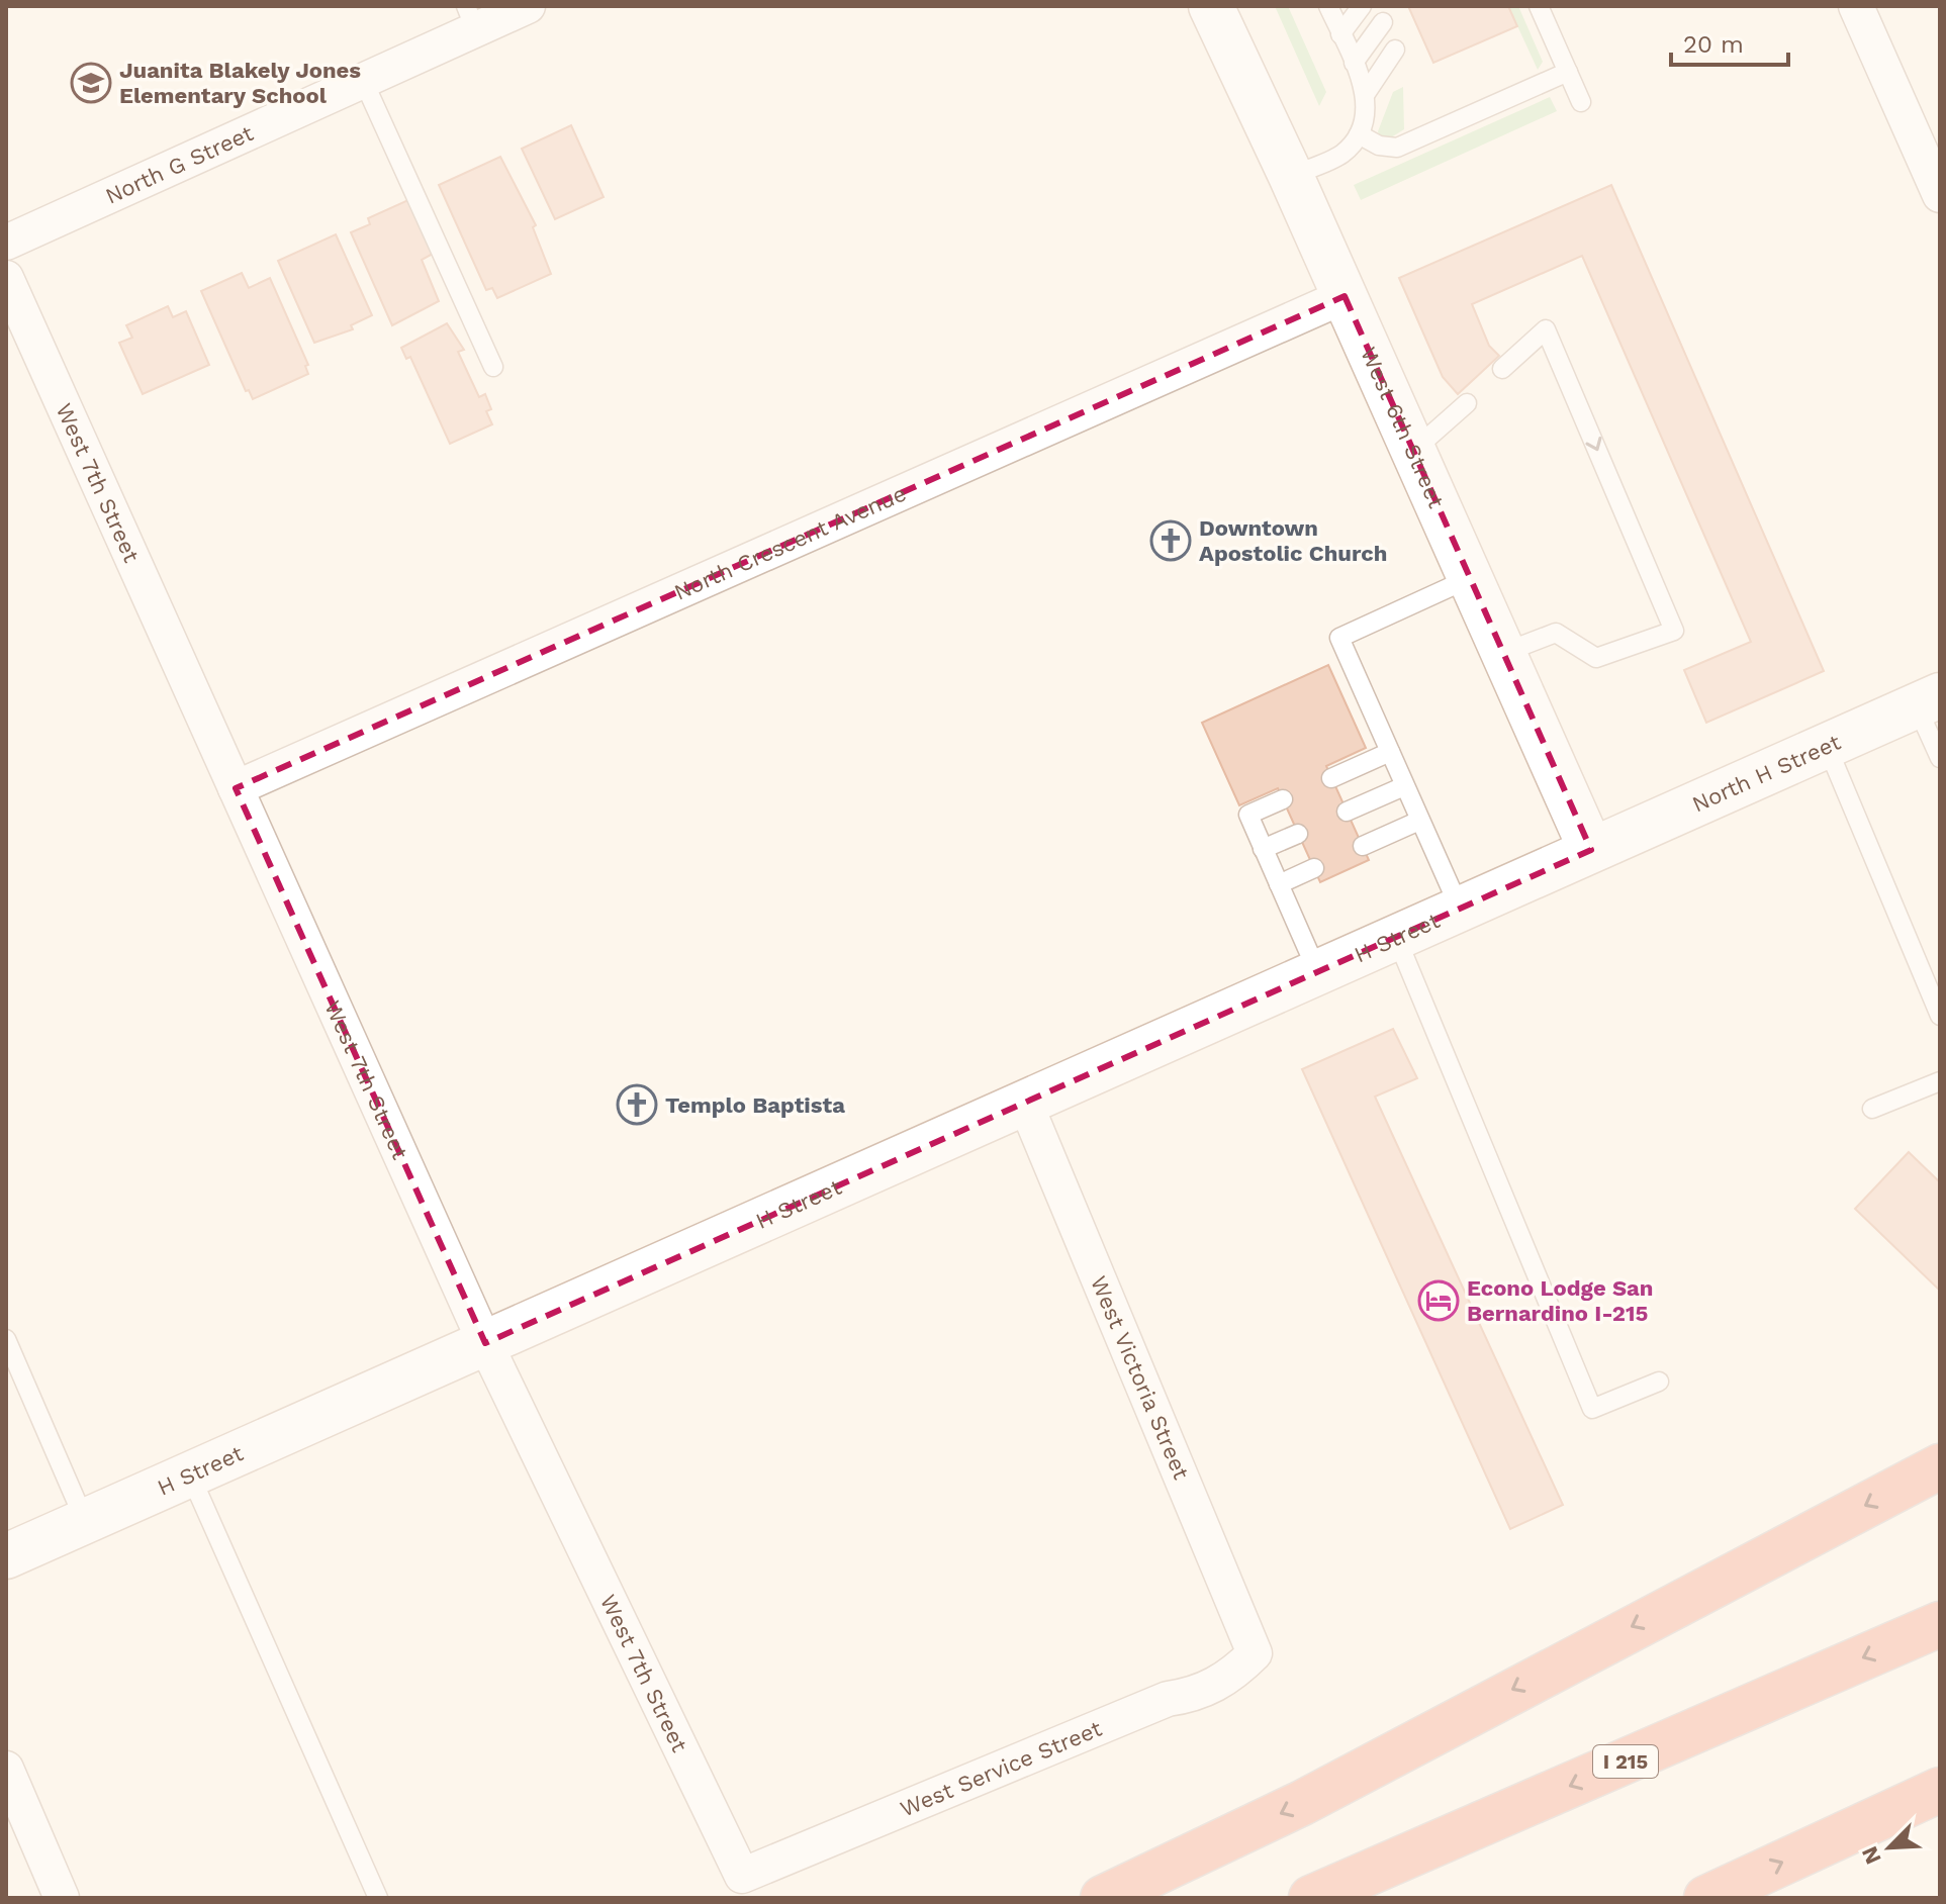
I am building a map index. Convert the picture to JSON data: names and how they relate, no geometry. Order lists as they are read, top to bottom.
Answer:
{
  "streets": {
    "highway": ["I 215"],
    "street": [
      "North G Street",
      "West 6th Street",
      "West 7th Street",
      "North Crescent Avenue",
      "North H Street",
      "H Street",
      "West Victoria Street",
      "West Service Street"
    ]
  },
  "crossings": [
    ["West 6th Street", "North Crescent Avenue"],
    ["West 6th Street", "North H Street"],
    ["West 6th Street", "H Street"],
    ["West 7th Street", "North Crescent Avenue"],
    ["West 7th Street", "H Street"],
    ["West 7th Street", "West Service Street"],
    ["North H Street", "H Street"],
    ["H Street", "West Victoria Street"],
    ["West Victoria Street", "West Service Street"]
  ],
  "places": {
    "school or university": ["Juanita Blakely Jones Elementary School"],
    "church": ["Downtown Apostolic Church", "Templo Baptista"],
    "hotel": ["Econo Lodge San Bernardino I-215"]
  },
  "scale_bar": "20 m",
  "north": "bottom left"
}
